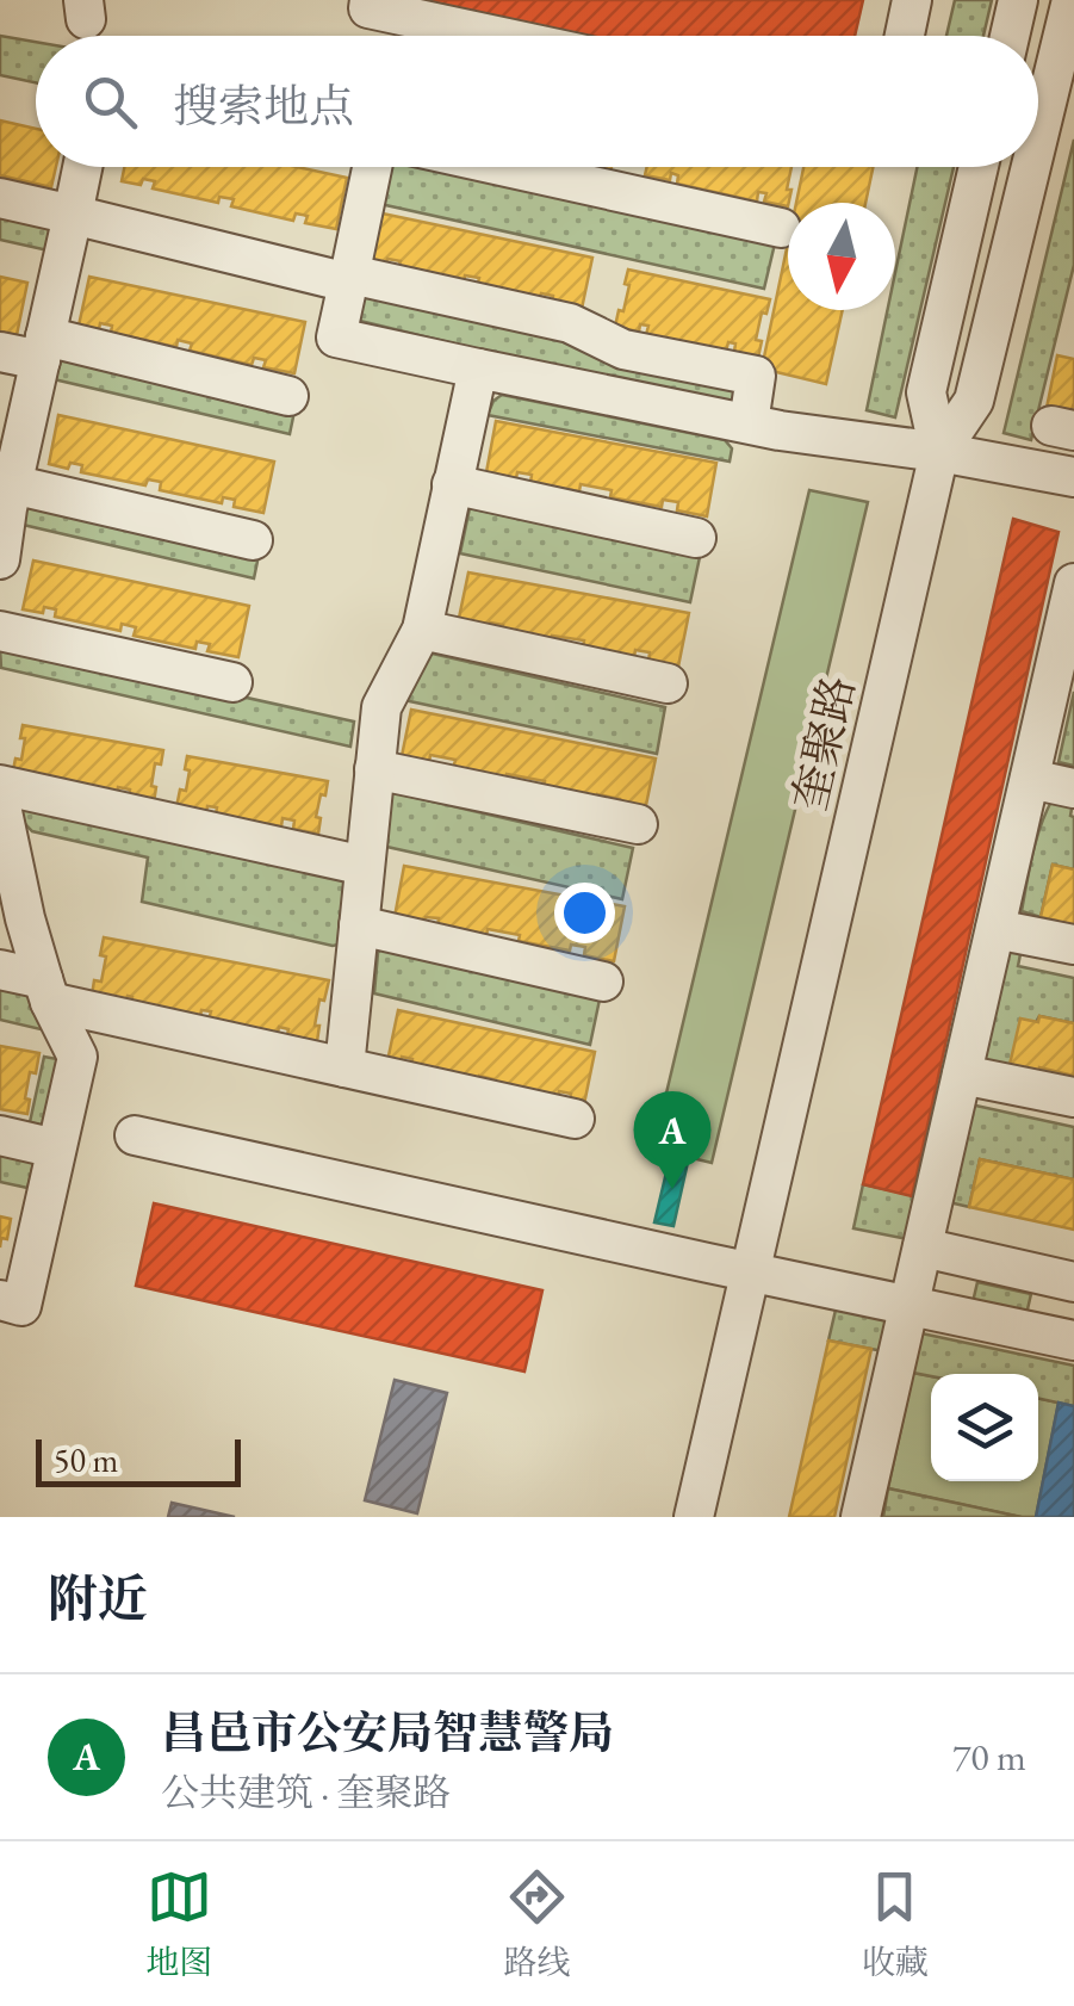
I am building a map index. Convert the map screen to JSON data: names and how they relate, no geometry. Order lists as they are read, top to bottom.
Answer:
{
  "streets": {
    "street": ["奎聚路"]
  },
  "scale_bar": "50 m",
  "north": "bottom",
  "page": {
    "search": "搜索地点",
    "pins": "A",
    "scale": "50 m",
    "heading": "附近",
    "list": [
      {
        "mark": "A",
        "name": "昌邑市公安局智慧警局",
        "note": "公共建筑 · 奎聚路",
        "value": "70 m"
      }
    ],
    "nav": ["地图", "路线", "收藏"]
  }
}
